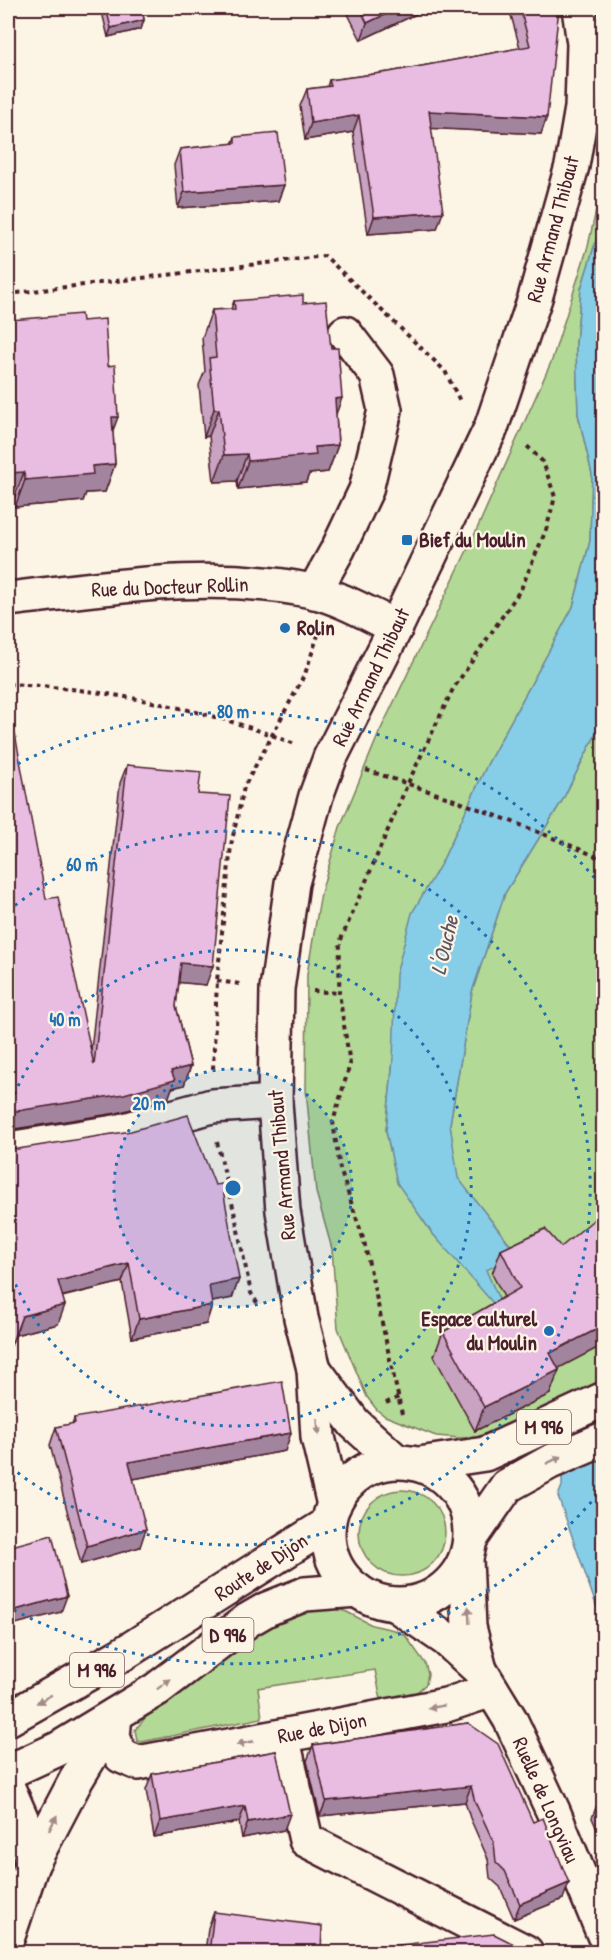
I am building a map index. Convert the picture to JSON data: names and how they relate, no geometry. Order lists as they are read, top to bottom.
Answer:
{
  "streets": {
    "street": [
      "Rue Armand Thibaut",
      "Rue du Docteur Rollin",
      "M 996",
      "Route de Dijon",
      "D 996",
      "Rue de Dijon",
      "Ruelle de Longviau"
    ]
  },
  "crossings": [
    ["Rue Armand Thibaut", "Rue du Docteur Rollin"],
    ["Rue Armand Thibaut", "M 996"],
    ["Rue Armand Thibaut", "Route de Dijon"],
    ["Rue Armand Thibaut", "Ruelle de Longviau"],
    ["M 996", "Route de Dijon"],
    ["M 996", "Rue de Dijon"],
    ["M 996", "Ruelle de Longviau"],
    ["Route de Dijon", "Rue de Dijon"],
    ["Route de Dijon", "Ruelle de Longviau"],
    ["Rue de Dijon", "Ruelle de Longviau"]
  ],
  "one_way": ["Rue de Dijon"],
  "water": ["L'Ouche"],
  "places": {
    "transit": ["Bief du Moulin"],
    "other": ["Rolin", "Espace culturel du Moulin"]
  },
  "rings": [
    "80 m",
    "60 m",
    "40 m",
    "20 m"
  ]
}
